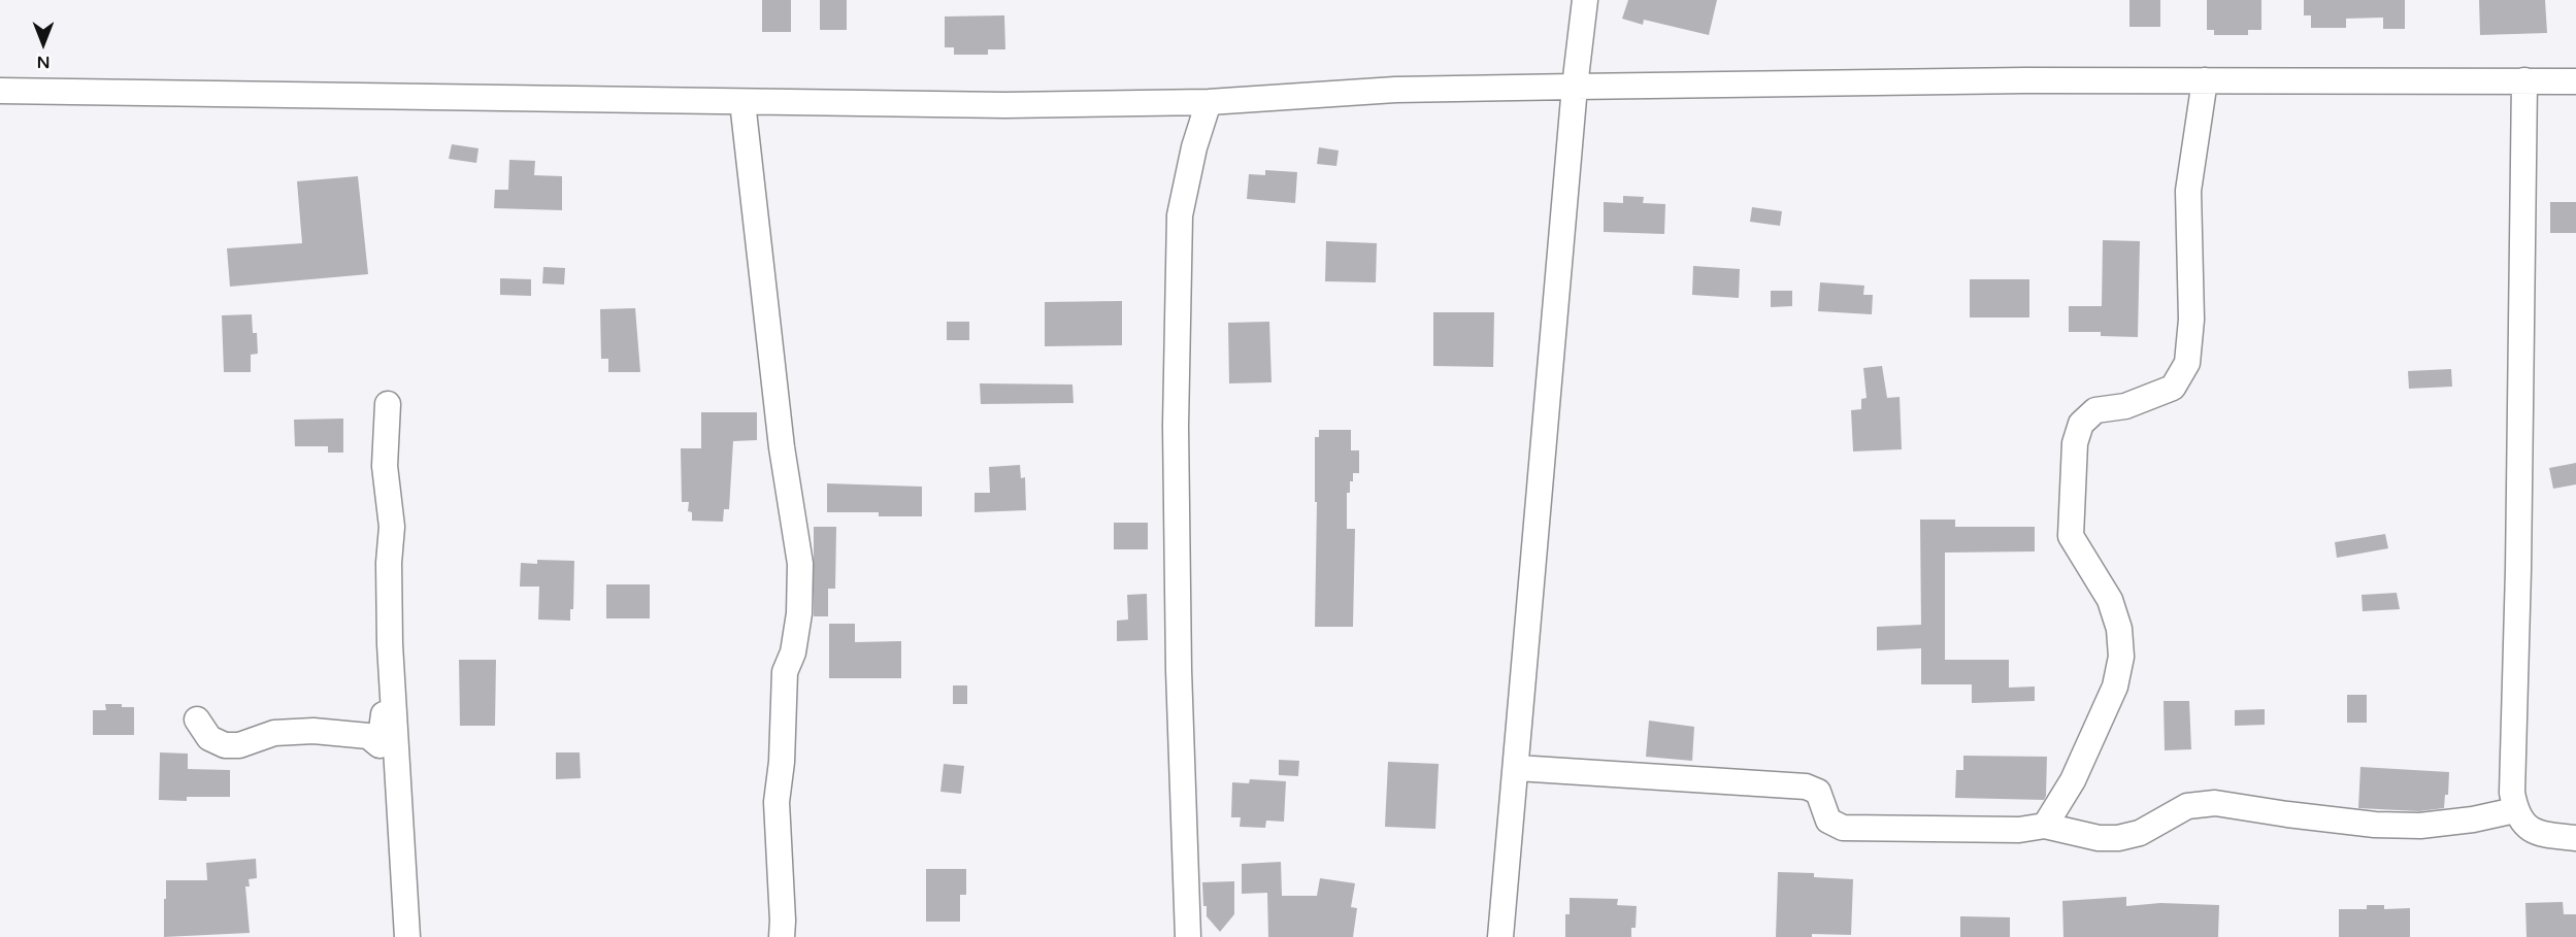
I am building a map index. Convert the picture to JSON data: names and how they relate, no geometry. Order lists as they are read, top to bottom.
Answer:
{
  "north": "bottom"
}
